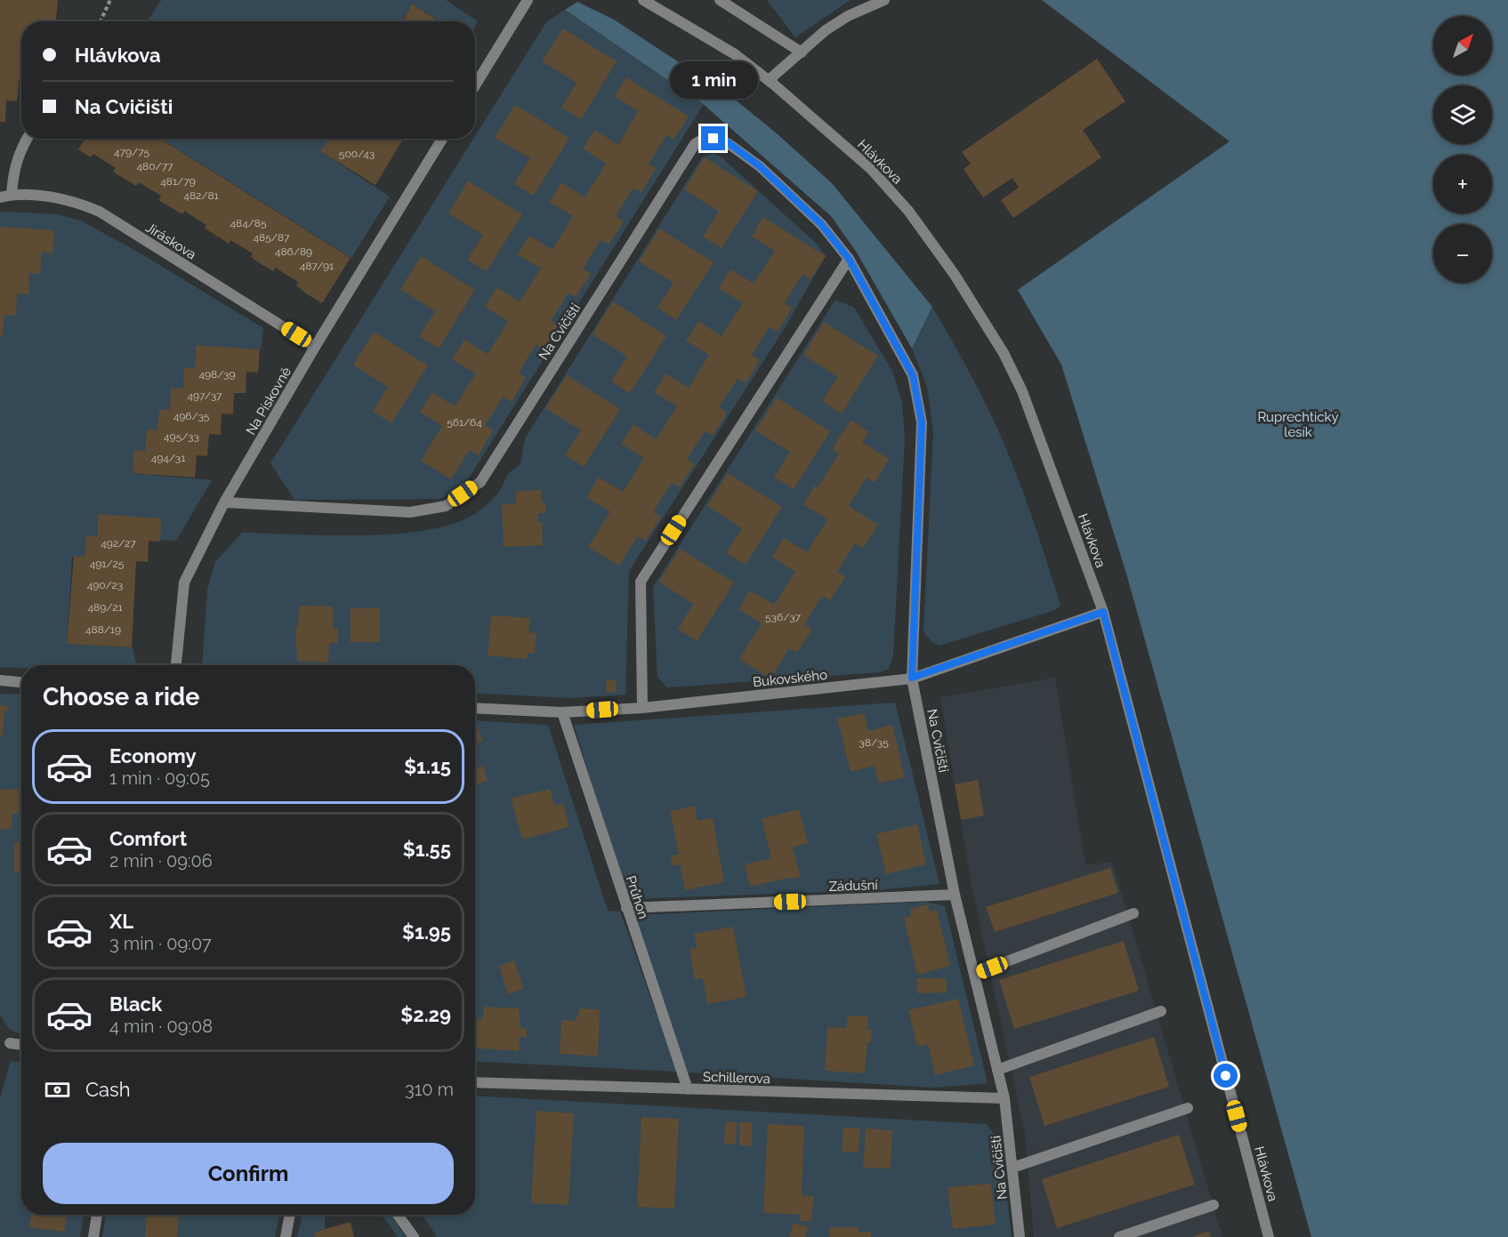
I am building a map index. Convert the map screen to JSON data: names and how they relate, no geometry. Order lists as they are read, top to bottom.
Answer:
{
  "streets": {
    "street": [
      "Hlávkova",
      "Jiráskova",
      "Na Cvičišti",
      "Na Pískovně",
      "Bukovského",
      "Zádušní",
      "Průhon",
      "Schillerova"
    ]
  },
  "crossings": [
    ["Hlávkova", "Bukovského"],
    ["Jiráskova", "Na Pískovně"],
    ["Na Cvičišti", "Na Pískovně"],
    ["Na Cvičišti", "Bukovského"],
    ["Na Cvičišti", "Zádušní"],
    ["Na Cvičišti", "Schillerova"],
    ["Bukovského", "Průhon"],
    ["Zádušní", "Průhon"],
    ["Průhon", "Schillerova"]
  ],
  "parks": ["Ruprechtický lesík"],
  "house_numbers": [
    "479/75",
    "500/43",
    "480/77",
    "481/79",
    "482/81",
    "484/85",
    "485/87",
    "486/89",
    "487/91",
    "498/39",
    "497/37",
    "496/35",
    "561/64",
    "495/33",
    "494/31",
    "492/27",
    "491/25",
    "490/23",
    "489/21",
    "536/37",
    "488/19",
    "38/35"
  ],
  "north": "top right",
  "page": {
    "map_buttons": ["+", "−"],
    "banner": ["Hlávkova", "Na Cvičišti"],
    "bubble": "1 min",
    "heading": "Choose a ride",
    "list": [
      {
        "name": "Economy",
        "note": "1 min · 09:05",
        "value": "$1.15"
      },
      {
        "name": "Comfort",
        "note": "2 min · 09:06",
        "value": "$1.55"
      },
      {
        "name": "XL",
        "note": "3 min · 09:07",
        "value": "$1.95"
      },
      {
        "name": "Black",
        "note": "4 min · 09:08",
        "value": "$2.29"
      }
    ],
    "pay": ["Cash", "310 m"],
    "buttons": "Confirm"
  }
}
